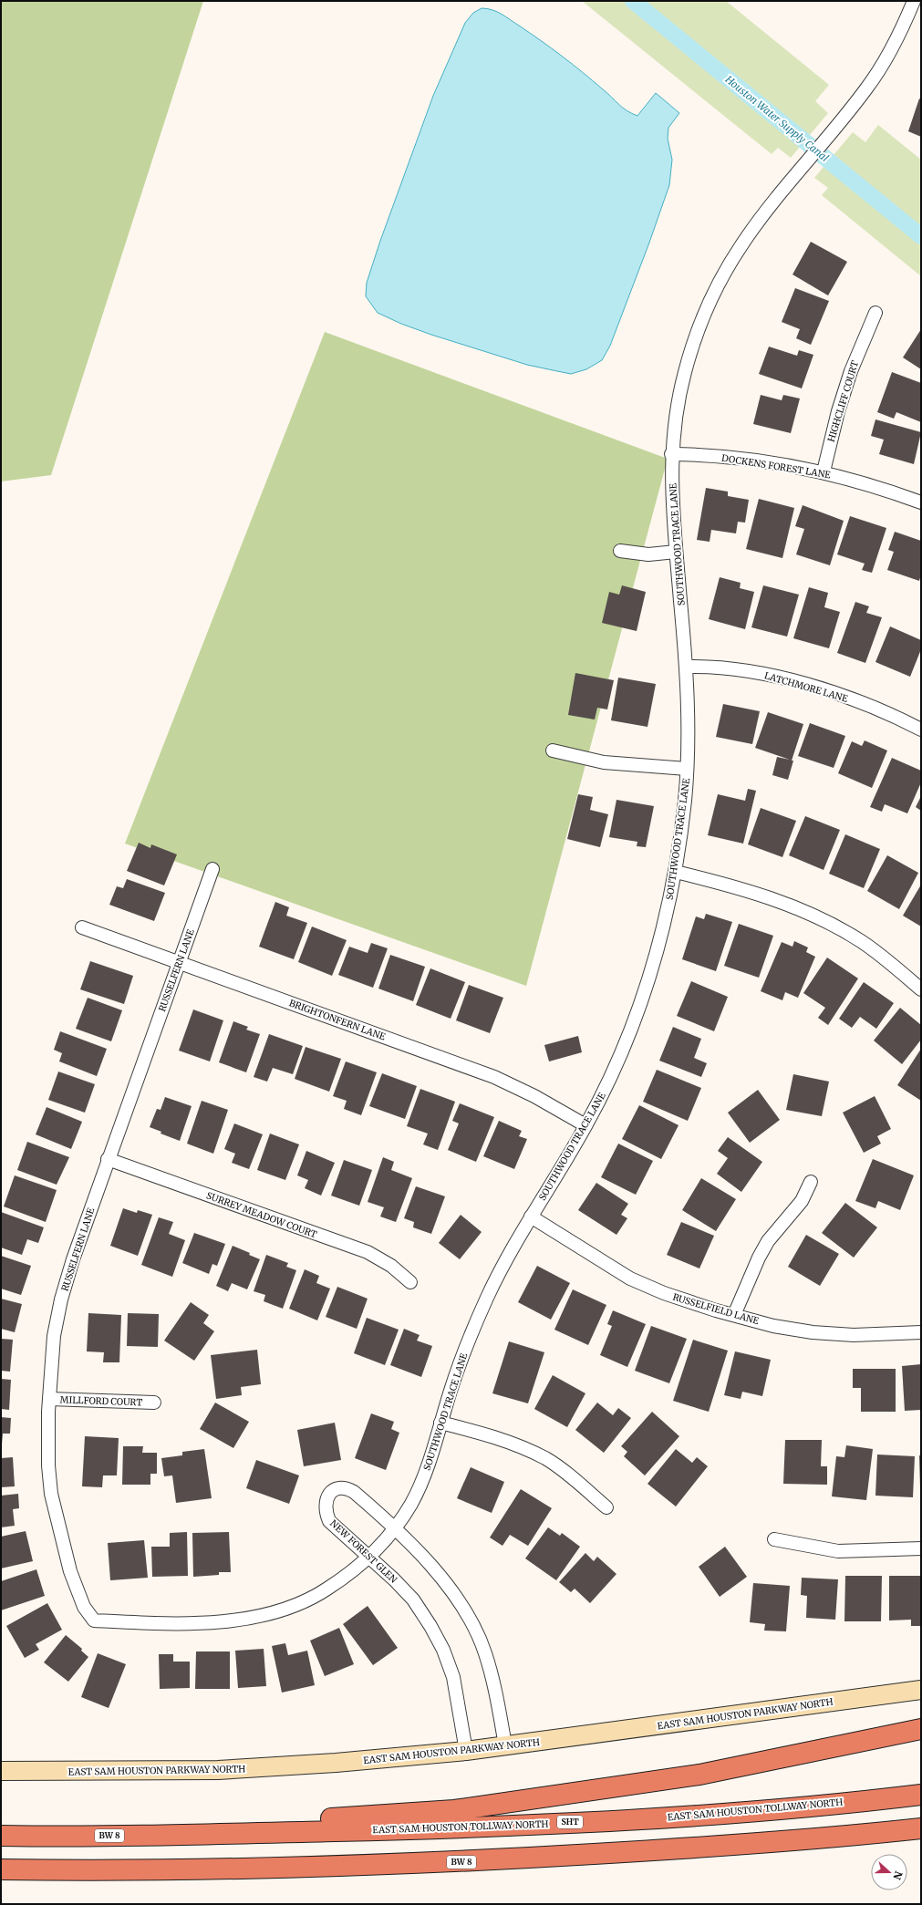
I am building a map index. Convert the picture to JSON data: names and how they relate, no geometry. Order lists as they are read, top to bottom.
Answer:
{
  "streets": {
    "highway": ["EAST SAM HOUSTON TOLLWAY NORTH", "SHT", "BW 8"],
    "main road": ["EAST SAM HOUSTON PARKWAY NORTH"],
    "street": [
      "HIGHCLIFF COURT",
      "DOCKENS FOREST LANE",
      "SOUTHWOOD TRACE LANE",
      "LATCHMORE LANE",
      "RUSSELFERN LANE",
      "BRIGHTONFERN LANE",
      "SURREY MEADOW COURT",
      "RUSSELFIELD LANE",
      "MILLFORD COURT",
      "NEW FOREST GLEN"
    ]
  },
  "crossings": [
    ["HIGHCLIFF COURT", "DOCKENS FOREST LANE"],
    ["DOCKENS FOREST LANE", "SOUTHWOOD TRACE LANE"],
    ["SOUTHWOOD TRACE LANE", "LATCHMORE LANE"],
    ["SOUTHWOOD TRACE LANE", "RUSSELFERN LANE"],
    ["SOUTHWOOD TRACE LANE", "BRIGHTONFERN LANE"],
    ["SOUTHWOOD TRACE LANE", "RUSSELFIELD LANE"],
    ["SOUTHWOOD TRACE LANE", "NEW FOREST GLEN"],
    ["RUSSELFERN LANE", "BRIGHTONFERN LANE"],
    ["RUSSELFERN LANE", "SURREY MEADOW COURT"],
    ["RUSSELFERN LANE", "MILLFORD COURT"],
    ["NEW FOREST GLEN", "EAST SAM HOUSTON PARKWAY NORTH"],
    ["EAST SAM HOUSTON TOLLWAY NORTH", "BW 8"]
  ],
  "water": ["Houston Water Supply Canal"],
  "north": "right"
}
